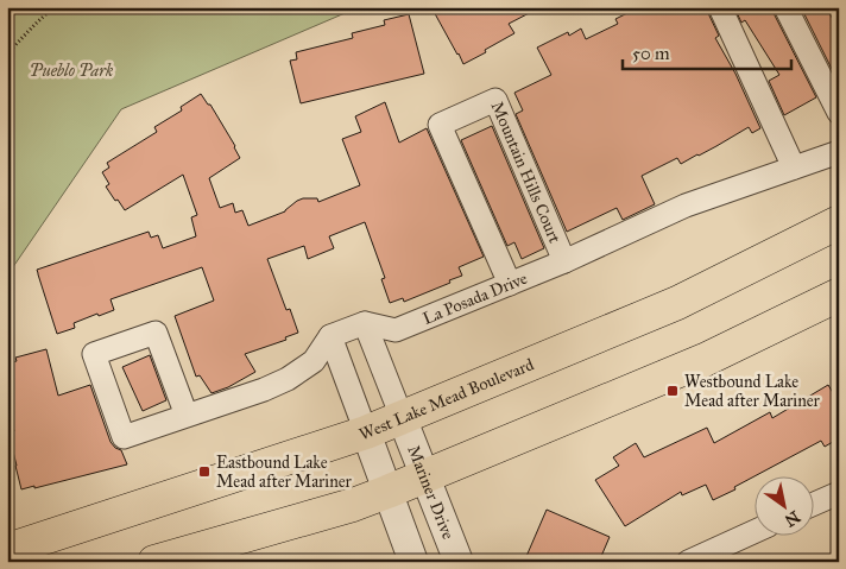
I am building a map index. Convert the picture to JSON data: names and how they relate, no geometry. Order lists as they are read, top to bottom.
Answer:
{
  "streets": {
    "main road": ["West Lake Mead Boulevard"],
    "street": ["Mountain Hills Court", "La Posada Drive", "Mariner Drive"]
  },
  "crossings": [
    ["Mountain Hills Court", "La Posada Drive"],
    ["La Posada Drive", "Mariner Drive"],
    ["West Lake Mead Boulevard", "Mariner Drive"]
  ],
  "parks": ["Pueblo Park"],
  "places": {
    "transit": ["Westbound Lake Mead after Mariner", "Eastbound Lake Mead after Mariner"]
  },
  "scale_bar": "50 m",
  "north": "bottom right"
}
